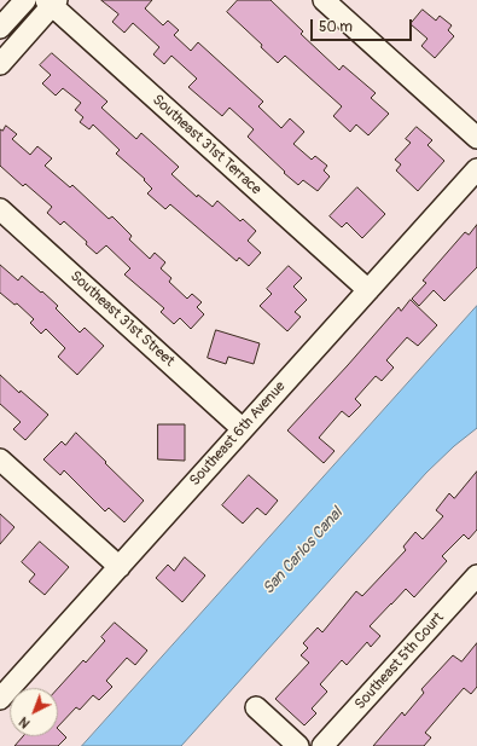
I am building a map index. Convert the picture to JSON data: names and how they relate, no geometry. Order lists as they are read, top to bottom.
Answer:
{
  "streets": {
    "street": [
      "Southeast 31st Terrace",
      "Southeast 31st Street",
      "Southeast 6th Avenue",
      "Southeast 5th Court"
    ]
  },
  "crossings": [
    ["Southeast 31st Terrace", "Southeast 6th Avenue"],
    ["Southeast 31st Street", "Southeast 6th Avenue"]
  ],
  "water": ["San Carlos Canal"],
  "scale_bar": "50 m",
  "north": "bottom left"
}
